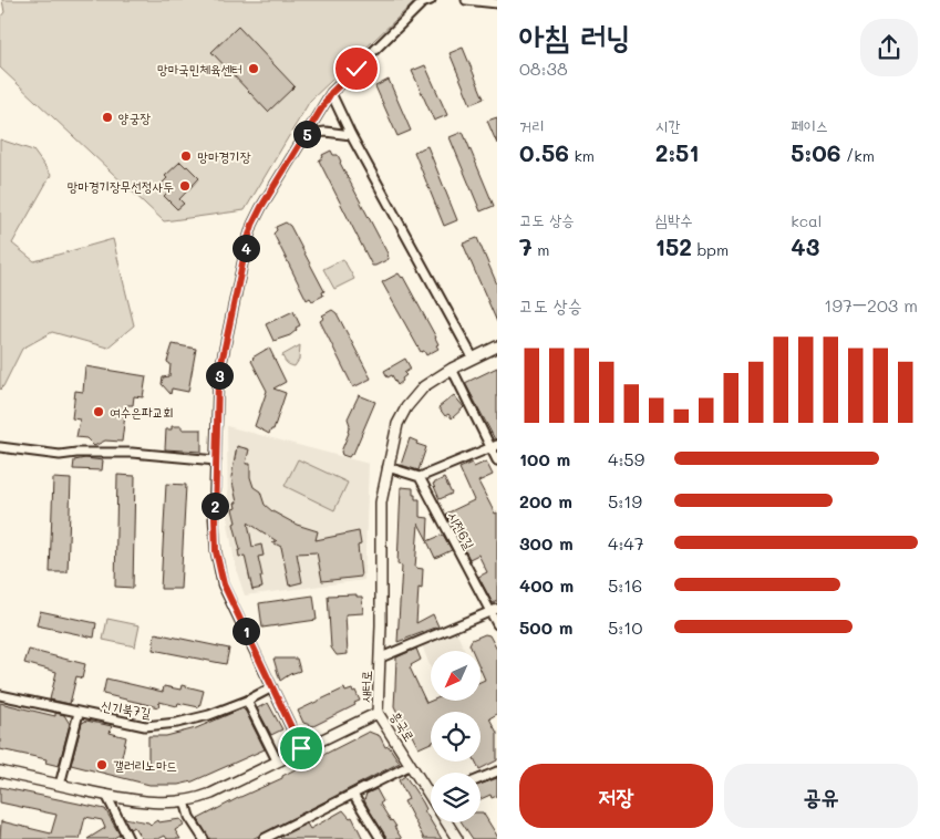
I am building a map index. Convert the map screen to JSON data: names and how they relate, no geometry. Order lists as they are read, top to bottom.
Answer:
{
  "streets": {
    "street": [
      "시전6길",
      "새터로",
      "신기북7길",
      "흥국로"
    ]
  },
  "crossings": [
    ["새터로", "흥국로"]
  ],
  "places": [
    "망마국민체육센터",
    "양궁장",
    "망마경기장",
    "망마경기장무선정사두",
    "여수은파교회",
    "갤러리노마드"
  ],
  "north": "bottom left",
  "page": {
    "heading": ["아침 러닝", "08:38"],
    "stats": [
      ["거리", "0.56 km"],
      ["시간", "2:51"],
      ["페이스", "5:06 /km"],
      ["고도 상승", "7 m"],
      ["심박수", "152 bpm"],
      ["kcal", "43"]
    ],
    "pins": [
      "5",
      "4",
      "3",
      "2",
      "1"
    ],
    "chart": ["고도 상승", "197–203 m"],
    "list": [
      {
        "name": "100 m",
        "note": "4:59"
      },
      {
        "name": "200 m",
        "note": "5:19"
      },
      {
        "name": "300 m",
        "note": "4:47"
      },
      {
        "name": "400 m",
        "note": "5:16"
      },
      {
        "name": "500 m",
        "note": "5:10"
      }
    ],
    "buttons": ["저장", "공유"]
  }
}
